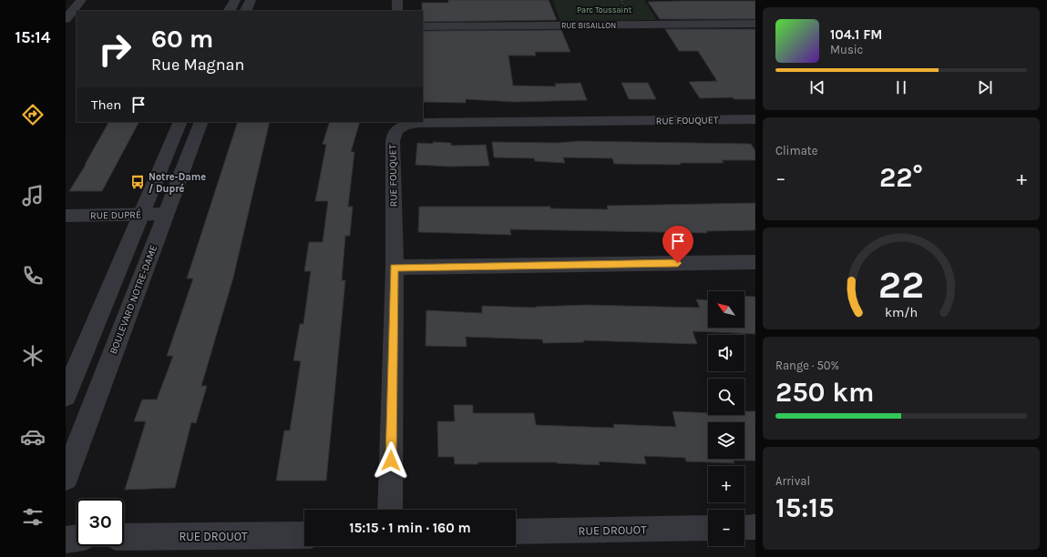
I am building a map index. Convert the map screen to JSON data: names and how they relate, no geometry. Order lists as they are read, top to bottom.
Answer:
{
  "streets": {
    "street": [
      "RUE BISAILLON",
      "RUE FOUQUET",
      "RUE DUPRÉ",
      "BOULEVARD NOTRE-DAME",
      "RUE DROUOT"
    ]
  },
  "crossings": [
    ["RUE DUPRÉ", "BOULEVARD NOTRE-DAME"]
  ],
  "parks": ["Parc Toussaint"],
  "places": {
    "bus stop": ["Notre-Dame / Dupré"]
  },
  "north": "top left",
  "page": {
    "tabs": "15:14",
    "turn": ["60 m", "Rue Magnan"],
    "song": ["104.1 FM", "Music"],
    "then": "Then",
    "tile": [
      "Climate",
      ["Range · 50%", "250 km"],
      ["Arrival", "15:15"]
    ],
    "heat": ["−", "22°", "+"],
    "map_buttons": ["+", "−"],
    "limit": "30",
    "trip": "15:15 · 1 min · 160 m",
    "gauge": ["22", "km/h"]
  }
}
